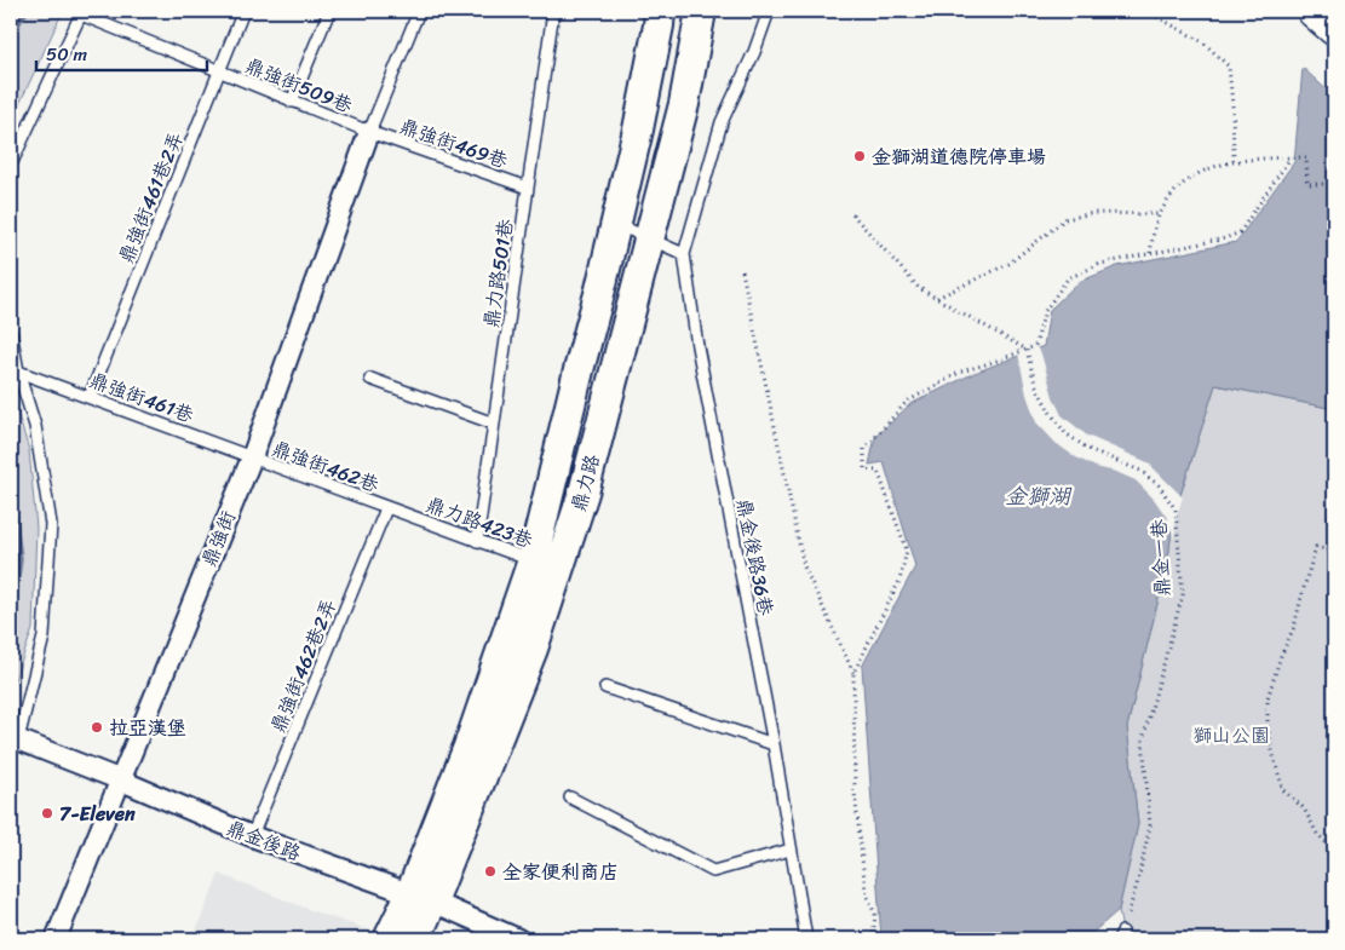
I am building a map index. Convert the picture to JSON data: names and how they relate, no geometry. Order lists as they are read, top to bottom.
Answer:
{
  "streets": {
    "street": ["鼎力路", "鼎強街", "鼎金後路"],
    "lane": [
      "鼎強街509巷",
      "鼎強街469巷",
      "鼎強街461巷2弄",
      "鼎力路501巷",
      "鼎強街461巷",
      "鼎強街462巷",
      "鼎力路423巷",
      "鼎金後路36巷",
      "鼎強街462巷2弄"
    ],
    "path": ["鼎金一巷"]
  },
  "crossings": [
    ["鼎強街509巷", "鼎強街469巷"],
    ["鼎強街509巷", "鼎強街461巷2弄"],
    ["鼎強街509巷", "鼎強街"],
    ["鼎強街469巷", "鼎力路501巷"],
    ["鼎強街469巷", "鼎強街"],
    ["鼎強街461巷2弄", "鼎強街461巷"],
    ["鼎力路501巷", "鼎力路423巷"],
    ["鼎強街461巷", "鼎強街462巷"],
    ["鼎強街461巷", "鼎強街"],
    ["鼎強街462巷", "鼎力路423巷"],
    ["鼎強街462巷", "鼎強街"],
    ["鼎強街462巷", "鼎強街462巷2弄"],
    ["鼎力路", "鼎力路423巷"],
    ["鼎力路", "鼎金後路"],
    ["鼎力路423巷", "鼎強街462巷2弄"],
    ["鼎強街", "鼎金後路"],
    ["鼎強街462巷2弄", "鼎金後路"]
  ],
  "water": ["金獅湖"],
  "parks": ["獅山公園"],
  "places": [
    "金獅湖道德院停車場",
    "拉亞漢堡",
    "7-Eleven",
    "全家便利商店"
  ],
  "scale_bar": "50 m"
}
